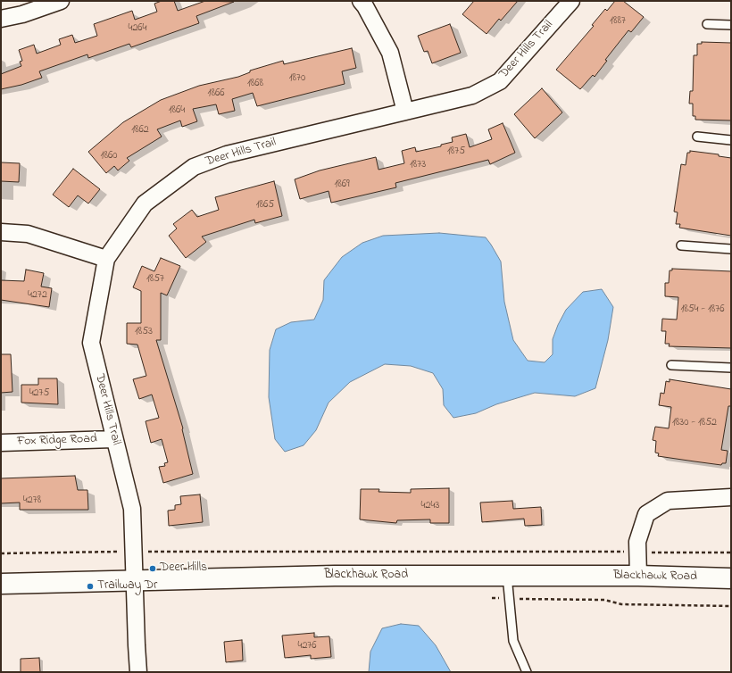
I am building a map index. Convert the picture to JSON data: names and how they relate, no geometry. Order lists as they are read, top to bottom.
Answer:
{
  "streets": {
    "street": ["Deer Hills Trail", "Fox Ridge Road", "Blackhawk Road"]
  },
  "crossings": [
    ["Deer Hills Trail", "Fox Ridge Road"],
    ["Deer Hills Trail", "Blackhawk Road"]
  ],
  "places": ["Deer Hills", "Trailway Dr"],
  "house_numbers": [
    "1887",
    "4264",
    "1870",
    "1868",
    "1866",
    "1864",
    "1862",
    "1875",
    "1860",
    "1873",
    "1869",
    "1865",
    "1857",
    "4272",
    "1854 - 1876",
    "1853",
    "4275",
    "1830 - 1852",
    "4278",
    "4243",
    "4276"
  ]
}
